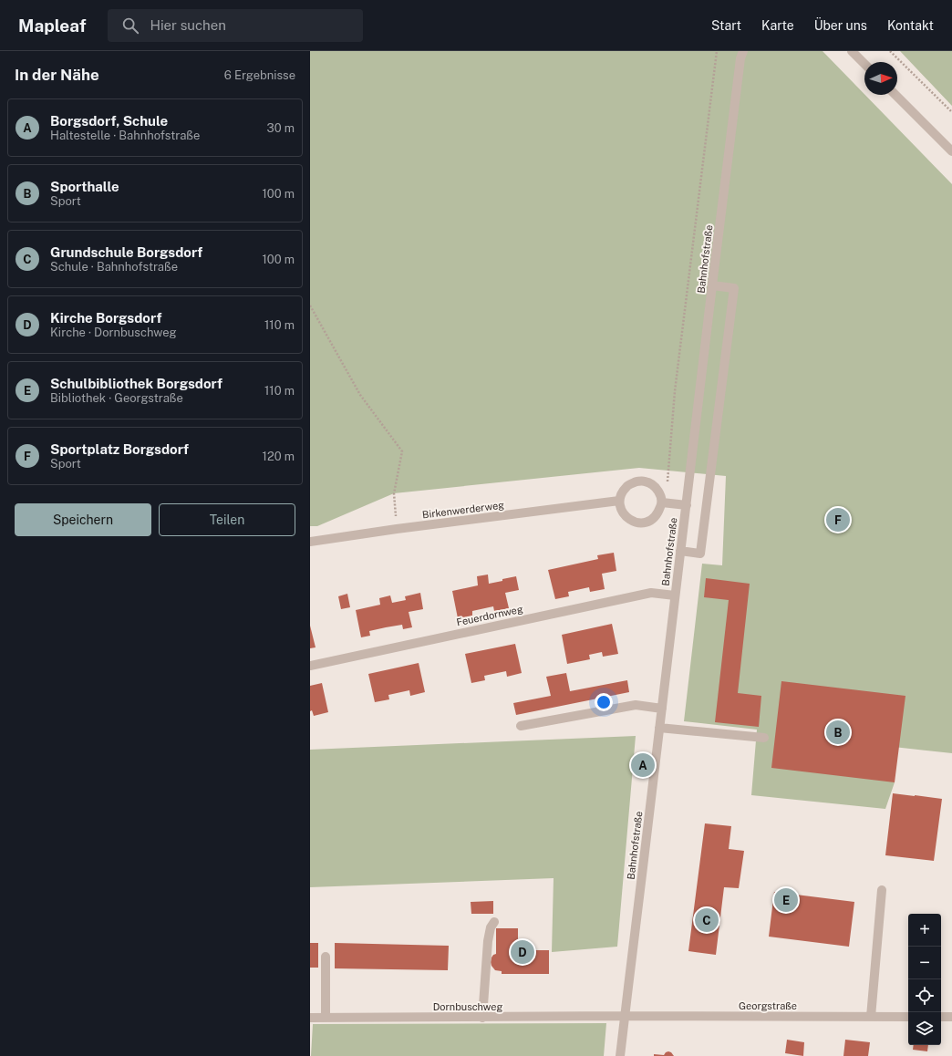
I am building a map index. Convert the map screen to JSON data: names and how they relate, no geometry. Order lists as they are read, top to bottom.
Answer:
{
  "streets": {
    "street": [
      "Bahnhofstraße",
      "Birkenwerderweg",
      "Feuerdornweg",
      "Georgstraße",
      "Dornbuschweg"
    ]
  },
  "crossings": [
    ["Bahnhofstraße", "Feuerdornweg"],
    ["Bahnhofstraße", "Georgstraße"],
    ["Bahnhofstraße", "Dornbuschweg"],
    ["Georgstraße", "Dornbuschweg"]
  ],
  "north": "right",
  "page": {
    "header": "Mapleaf",
    "search": "Hier suchen",
    "nav": [
      "Start",
      "Karte",
      "Über uns",
      "Kontakt"
    ],
    "heading": ["In der Nähe", "6 Ergebnisse"],
    "list": [
      {
        "mark": "A",
        "name": "Borgsdorf, Schule",
        "note": "Haltestelle · Bahnhofstraße",
        "value": "30 m"
      },
      {
        "mark": "B",
        "name": "Sporthalle",
        "note": "Sport",
        "value": "100 m"
      },
      {
        "mark": "C",
        "name": "Grundschule Borgsdorf",
        "note": "Schule · Bahnhofstraße",
        "value": "100 m"
      },
      {
        "mark": "D",
        "name": "Kirche Borgsdorf",
        "note": "Kirche · Dornbuschweg",
        "value": "110 m"
      },
      {
        "mark": "E",
        "name": "Schulbibliothek Borgsdorf",
        "note": "Bibliothek · Georgstraße",
        "value": "110 m"
      },
      {
        "mark": "F",
        "name": "Sportplatz Borgsdorf",
        "note": "Sport",
        "value": "120 m"
      }
    ],
    "buttons": ["Speichern", "Teilen"],
    "pins": [
      "F",
      "B",
      "A",
      "E",
      "C",
      "D"
    ],
    "map_buttons": ["+", "−"]
  }
}
